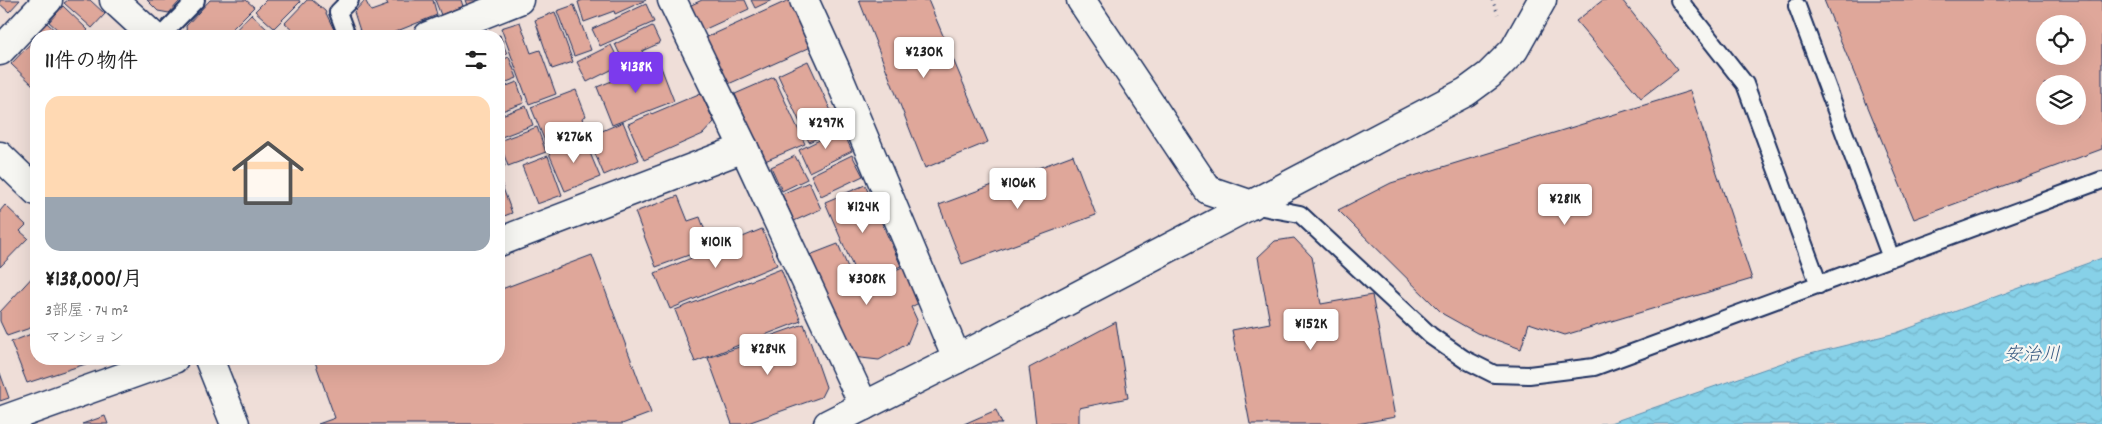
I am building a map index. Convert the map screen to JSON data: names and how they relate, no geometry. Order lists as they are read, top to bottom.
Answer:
{
  "water": ["安治川"],
  "page": {
    "heading": "11件の物件",
    "price": [
      "¥230K",
      "¥138K",
      "¥297K",
      "¥276K",
      "¥106K",
      "¥281K",
      "¥124K",
      "¥101K",
      "¥308K",
      "¥152K",
      "¥284K"
    ],
    "list": [
      {
        "name": "¥138,000/月",
        "note": "3部屋 · 74 m² · マンション"
      }
    ]
  }
}
